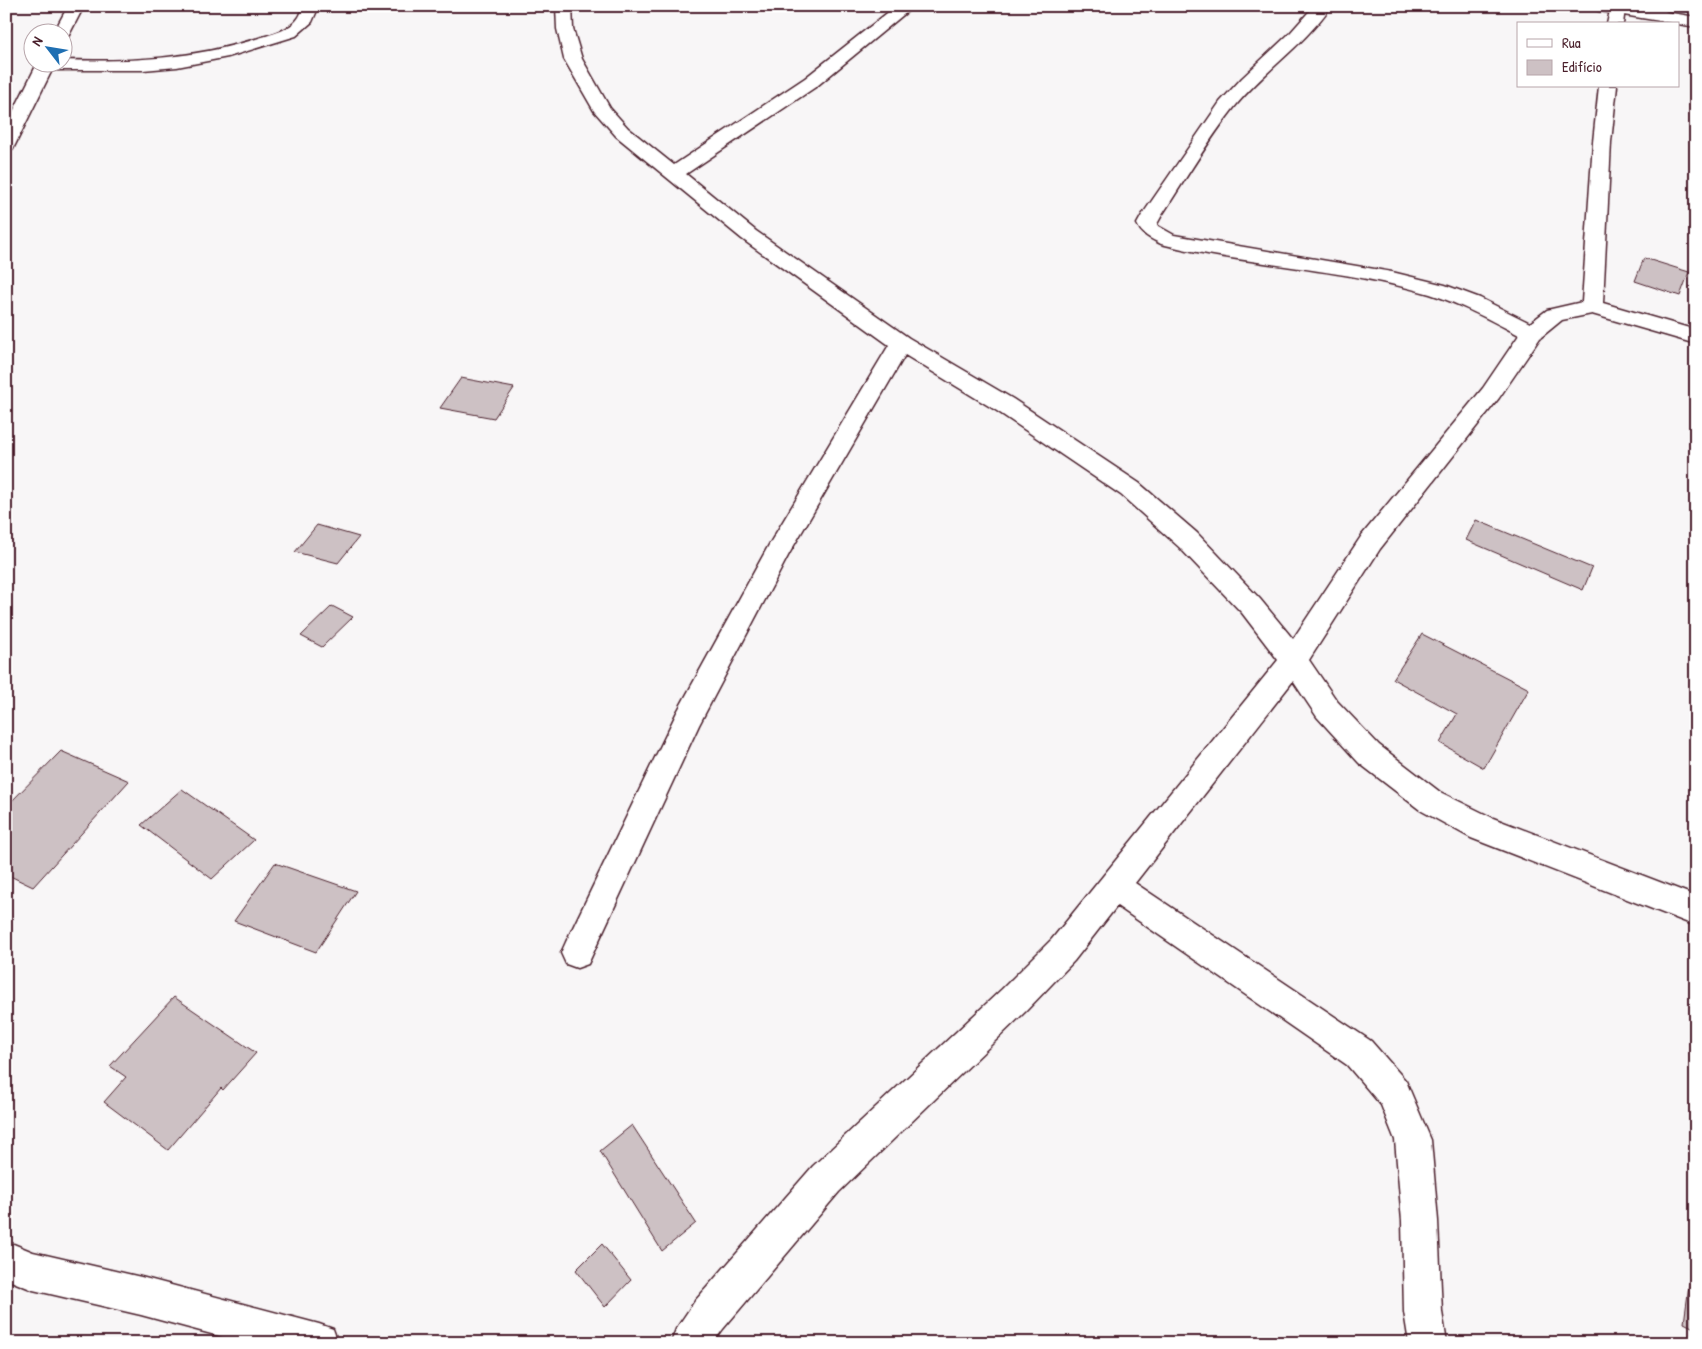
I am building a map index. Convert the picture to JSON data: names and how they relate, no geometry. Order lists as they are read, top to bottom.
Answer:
{
  "legend": ["Rua", "Edifício"],
  "north": "top left"
}
